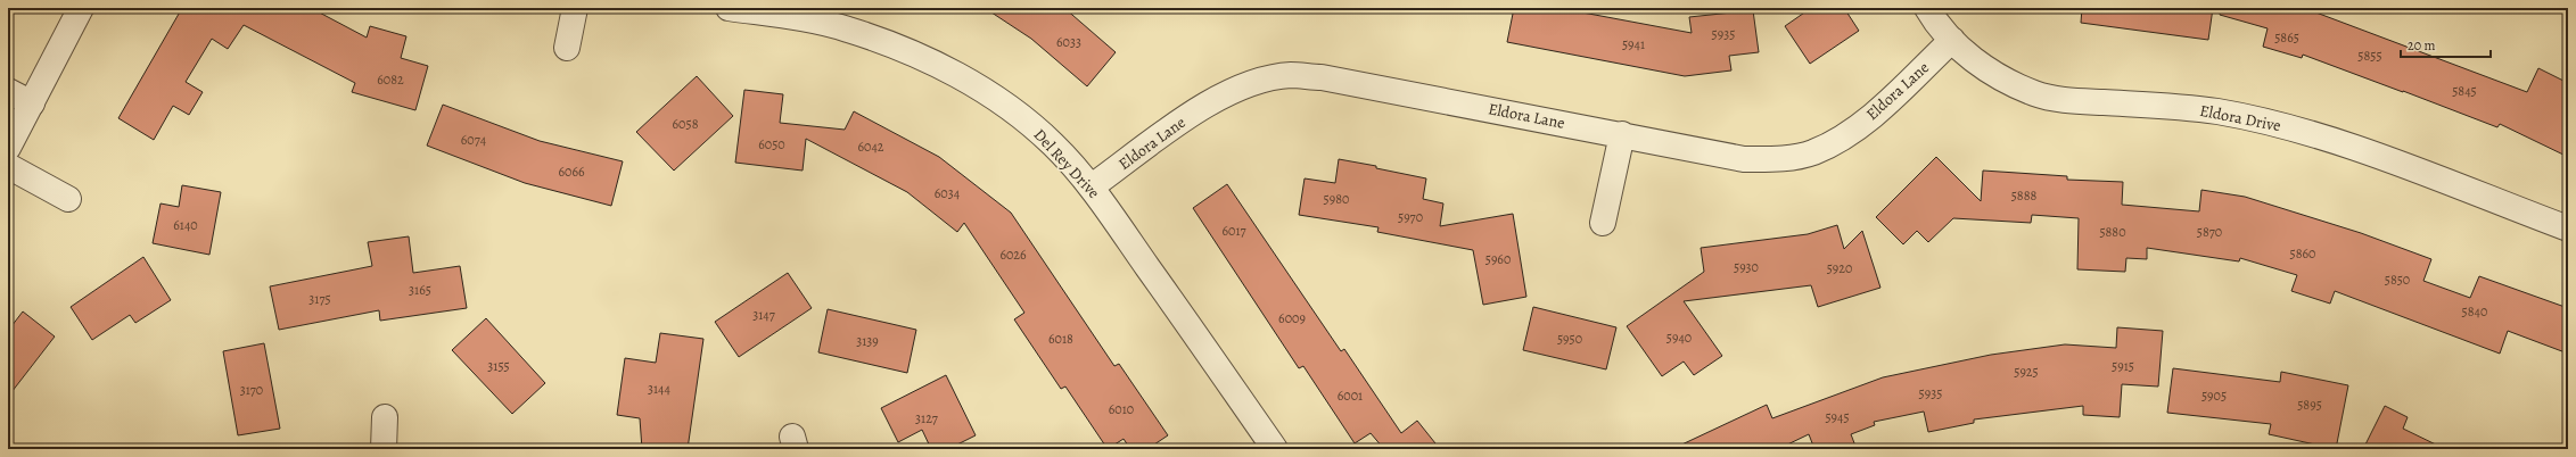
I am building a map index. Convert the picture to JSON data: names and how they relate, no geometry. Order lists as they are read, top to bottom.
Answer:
{
  "streets": {
    "street": ["Eldora Lane", "Eldora Drive", "Del Rey Drive"]
  },
  "crossings": [
    ["Eldora Lane", "Eldora Drive"],
    ["Eldora Lane", "Del Rey Drive"]
  ],
  "house_numbers": [
    "5935",
    "5865",
    "6033",
    "5941",
    "5855",
    "6082",
    "5845",
    "6058",
    "6074",
    "6050",
    "6042",
    "6066",
    "6034",
    "5888",
    "5980",
    "5970",
    "6140",
    "6017",
    "5880",
    "5870",
    "5860",
    "6026",
    "5960",
    "5930",
    "5920",
    "5850",
    "3165",
    "3175",
    "5840",
    "3147",
    "6009",
    "5940",
    "6018",
    "5950",
    "3139",
    "3155",
    "5915",
    "5925",
    "3144",
    "3170",
    "5935",
    "6001",
    "5905",
    "5895",
    "6010",
    "5945",
    "3127"
  ],
  "scale_bar": "20 m"
}
